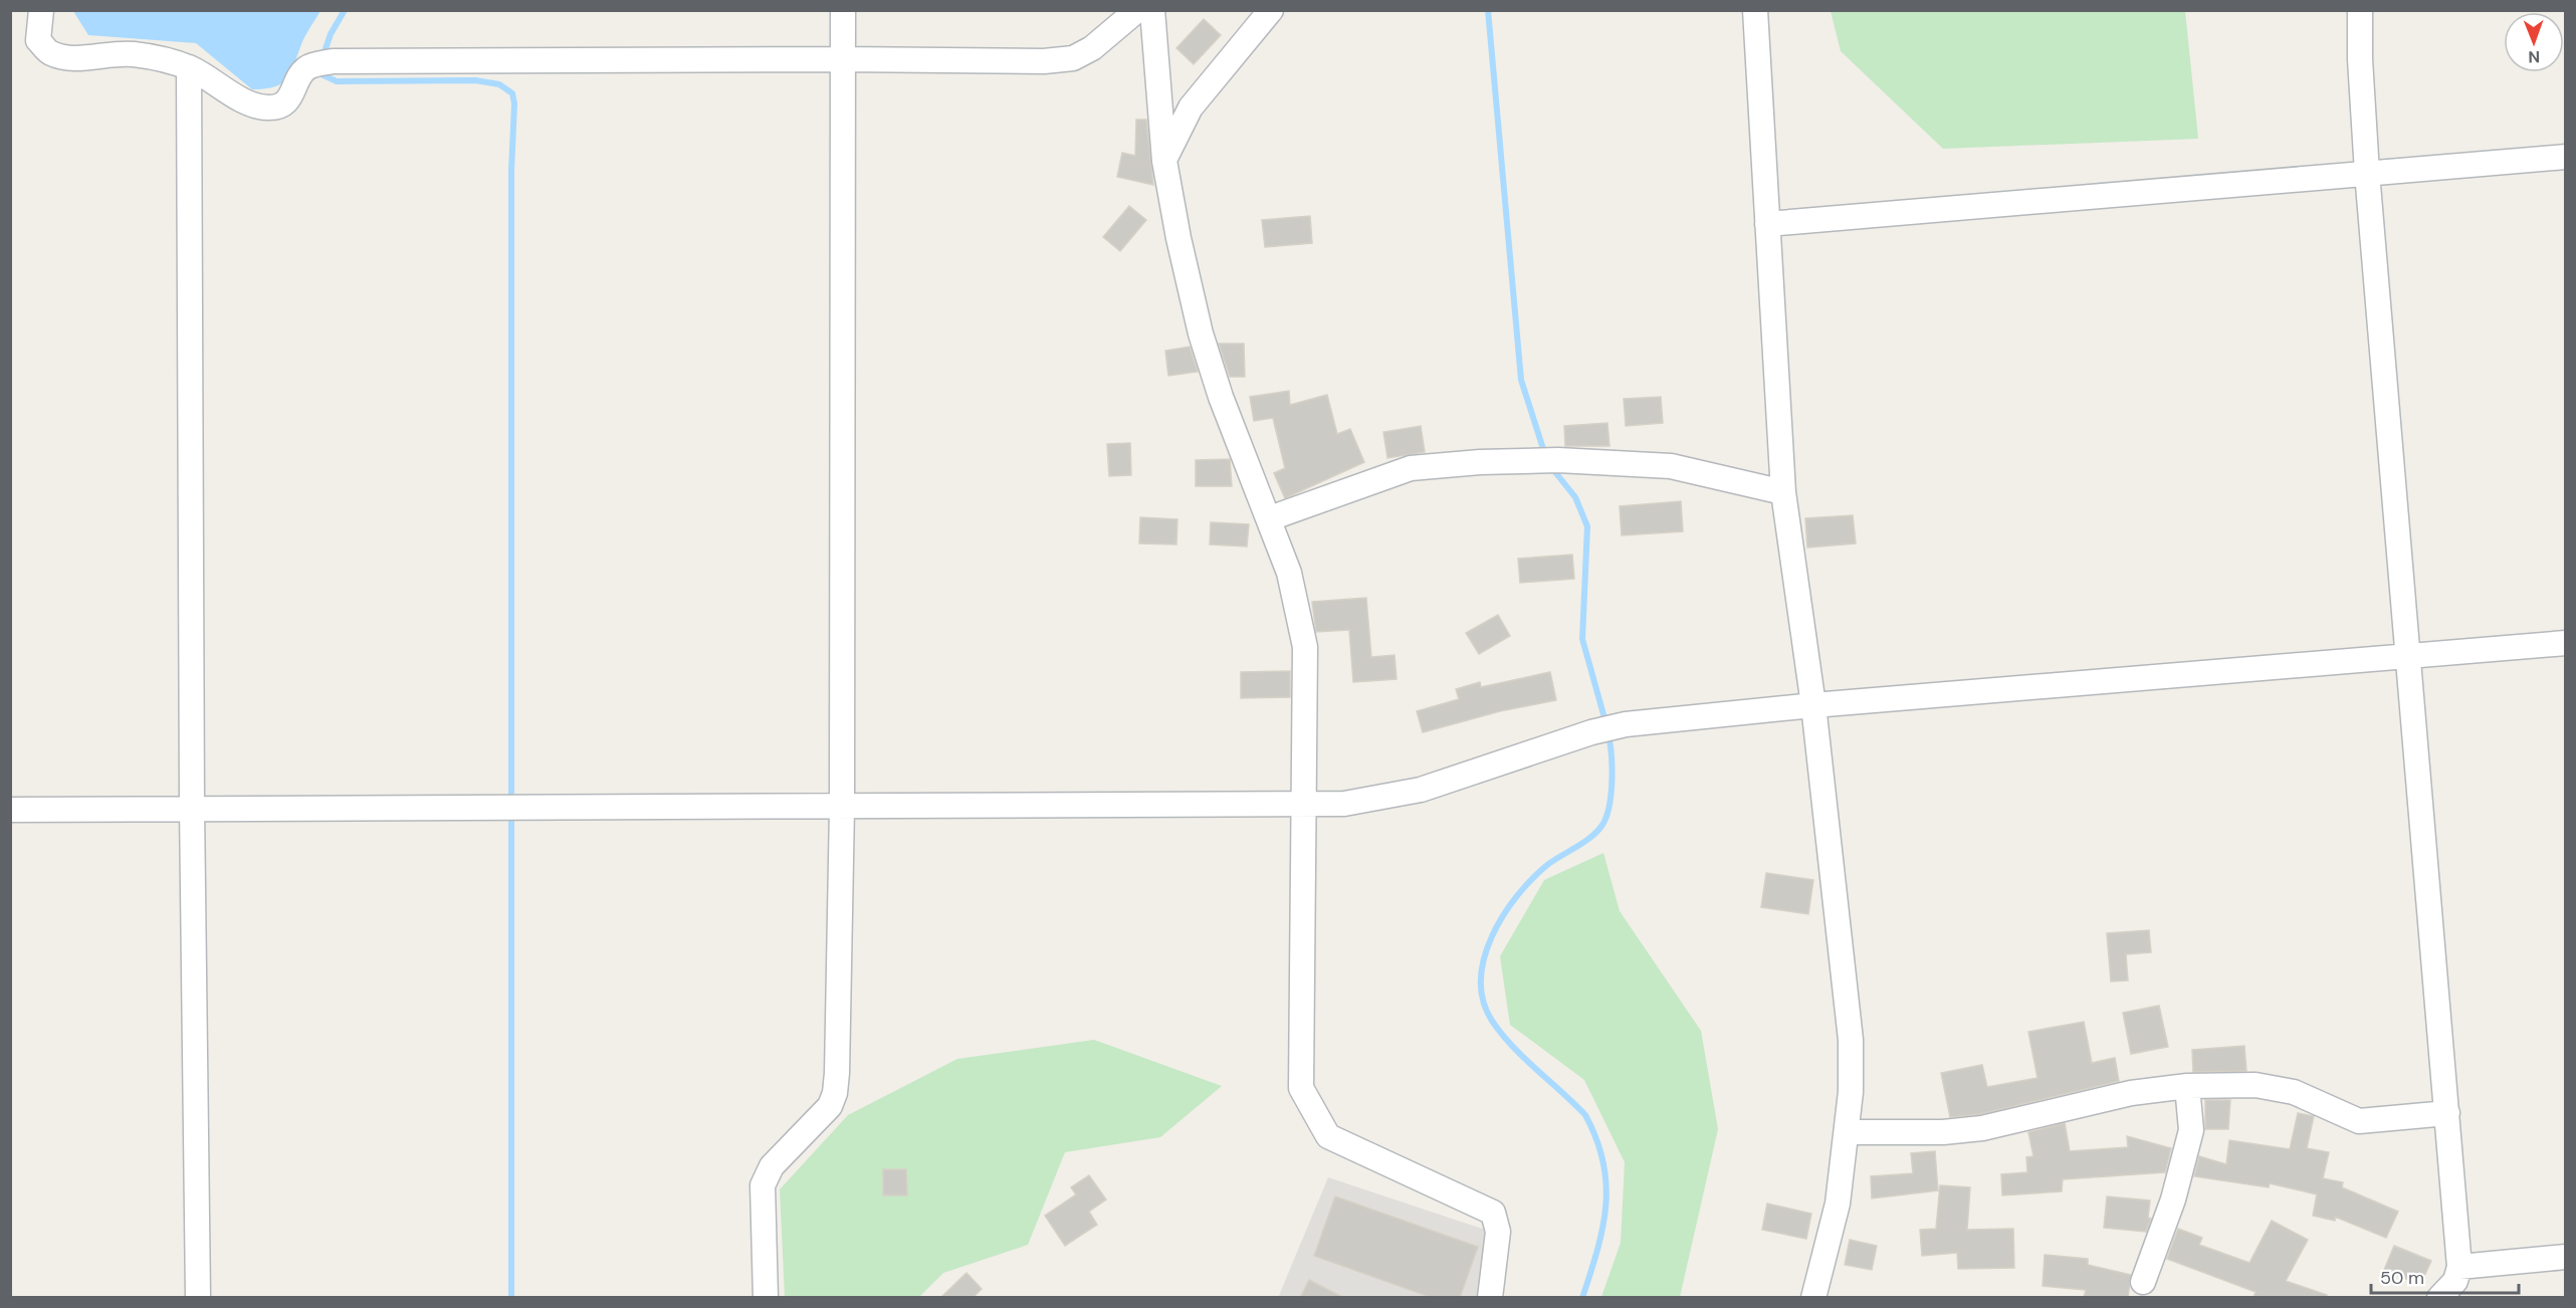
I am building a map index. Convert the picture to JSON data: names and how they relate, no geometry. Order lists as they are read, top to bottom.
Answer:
{
  "scale_bar": "50 m",
  "north": "bottom"
}
